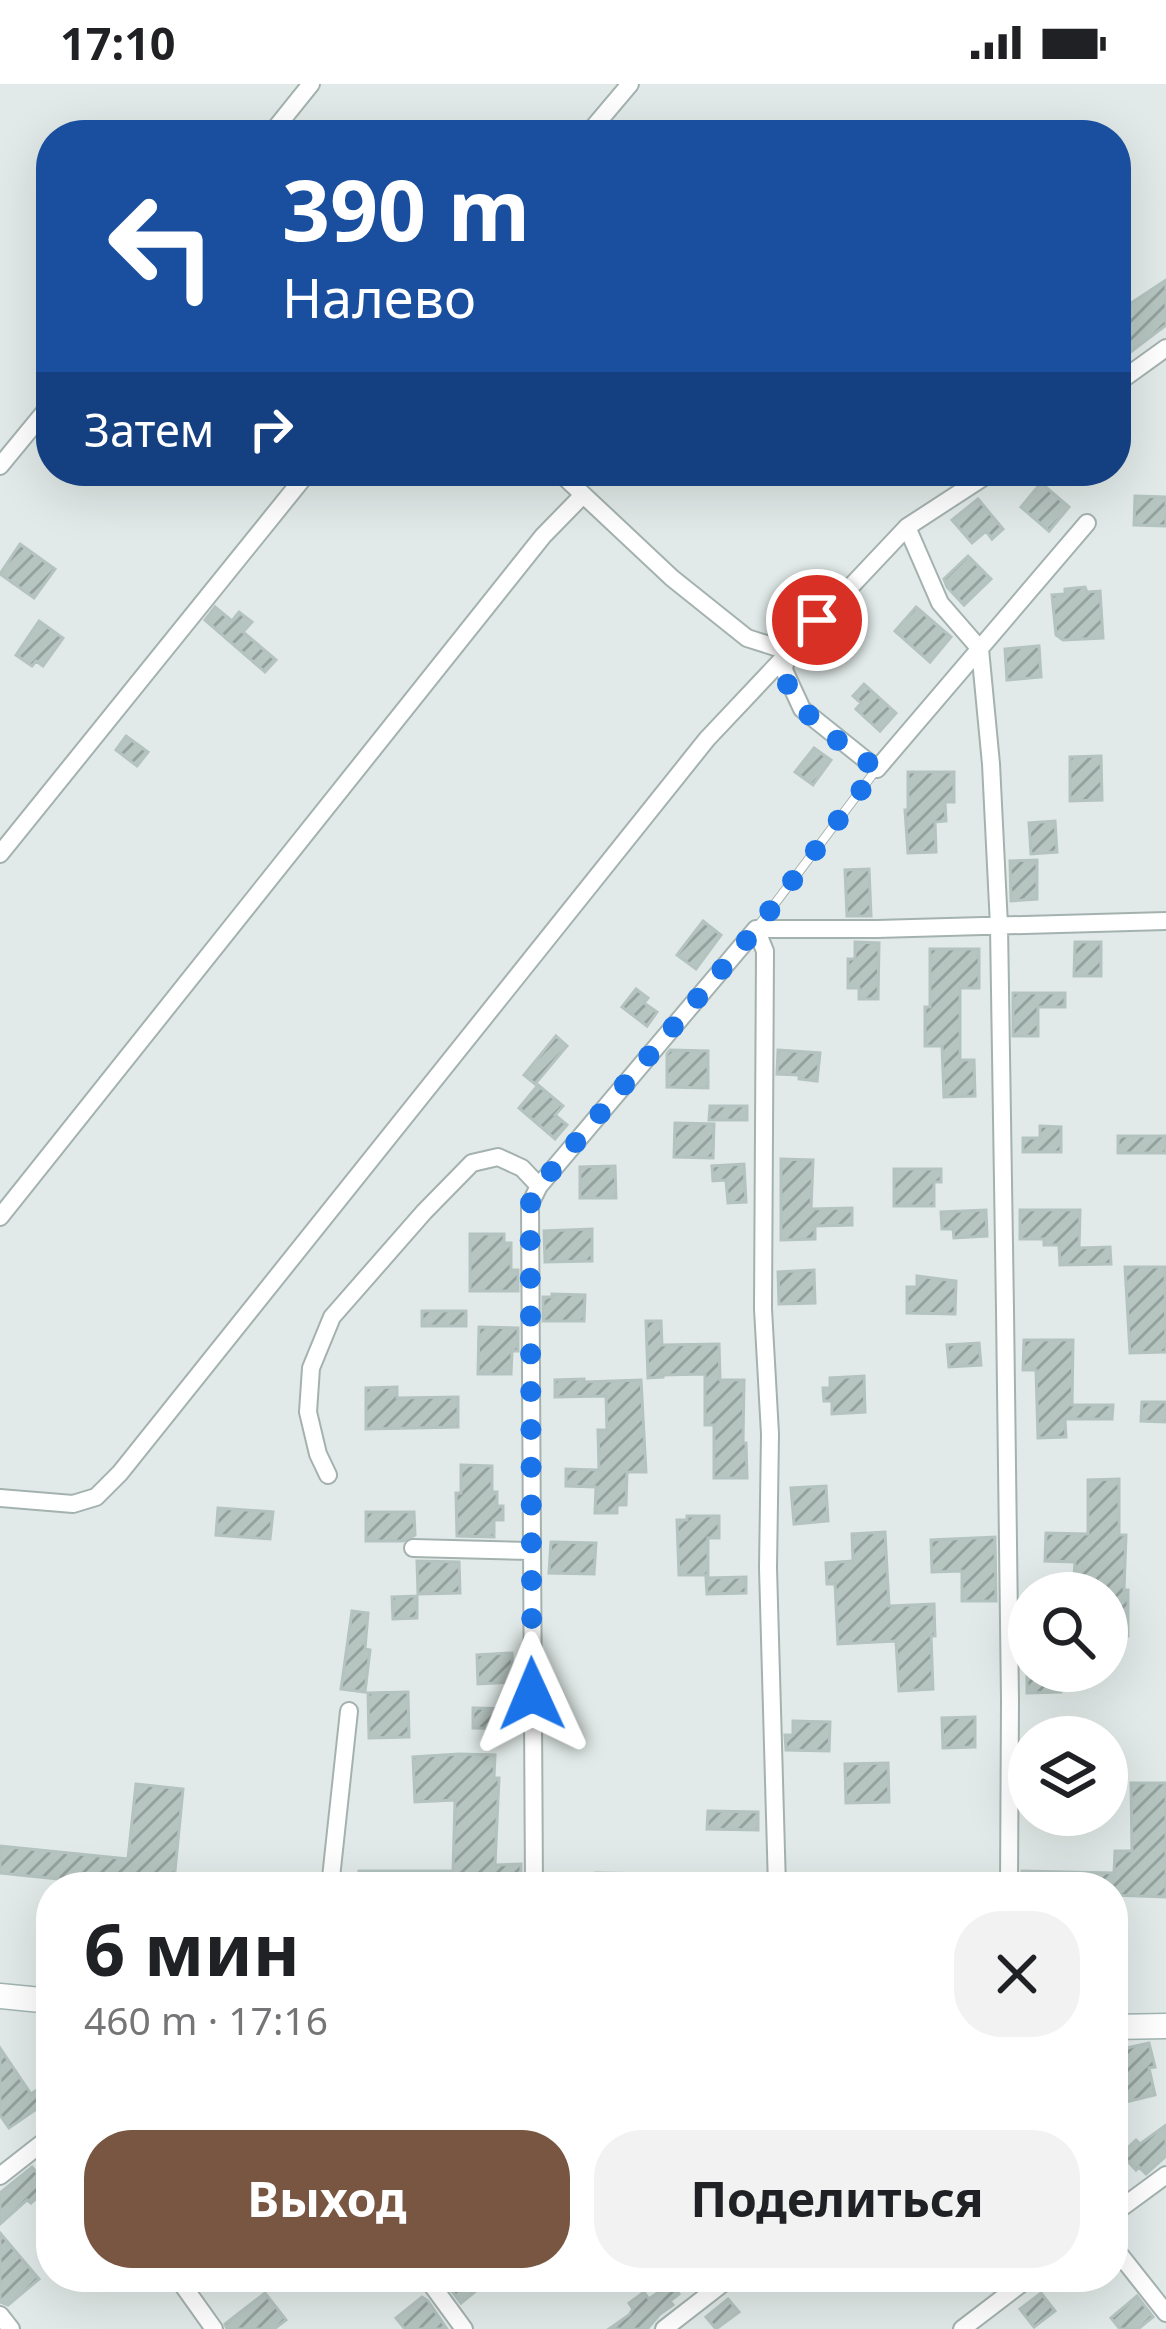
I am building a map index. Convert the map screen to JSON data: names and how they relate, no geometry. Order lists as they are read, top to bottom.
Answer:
{
  "page": {
    "status": "17:10",
    "turn": ["390 m", "Налево"],
    "then": "Затем",
    "heading": ["6 мин", "460 m · 17:16"],
    "buttons": ["Выход", "Поделиться"]
  }
}
